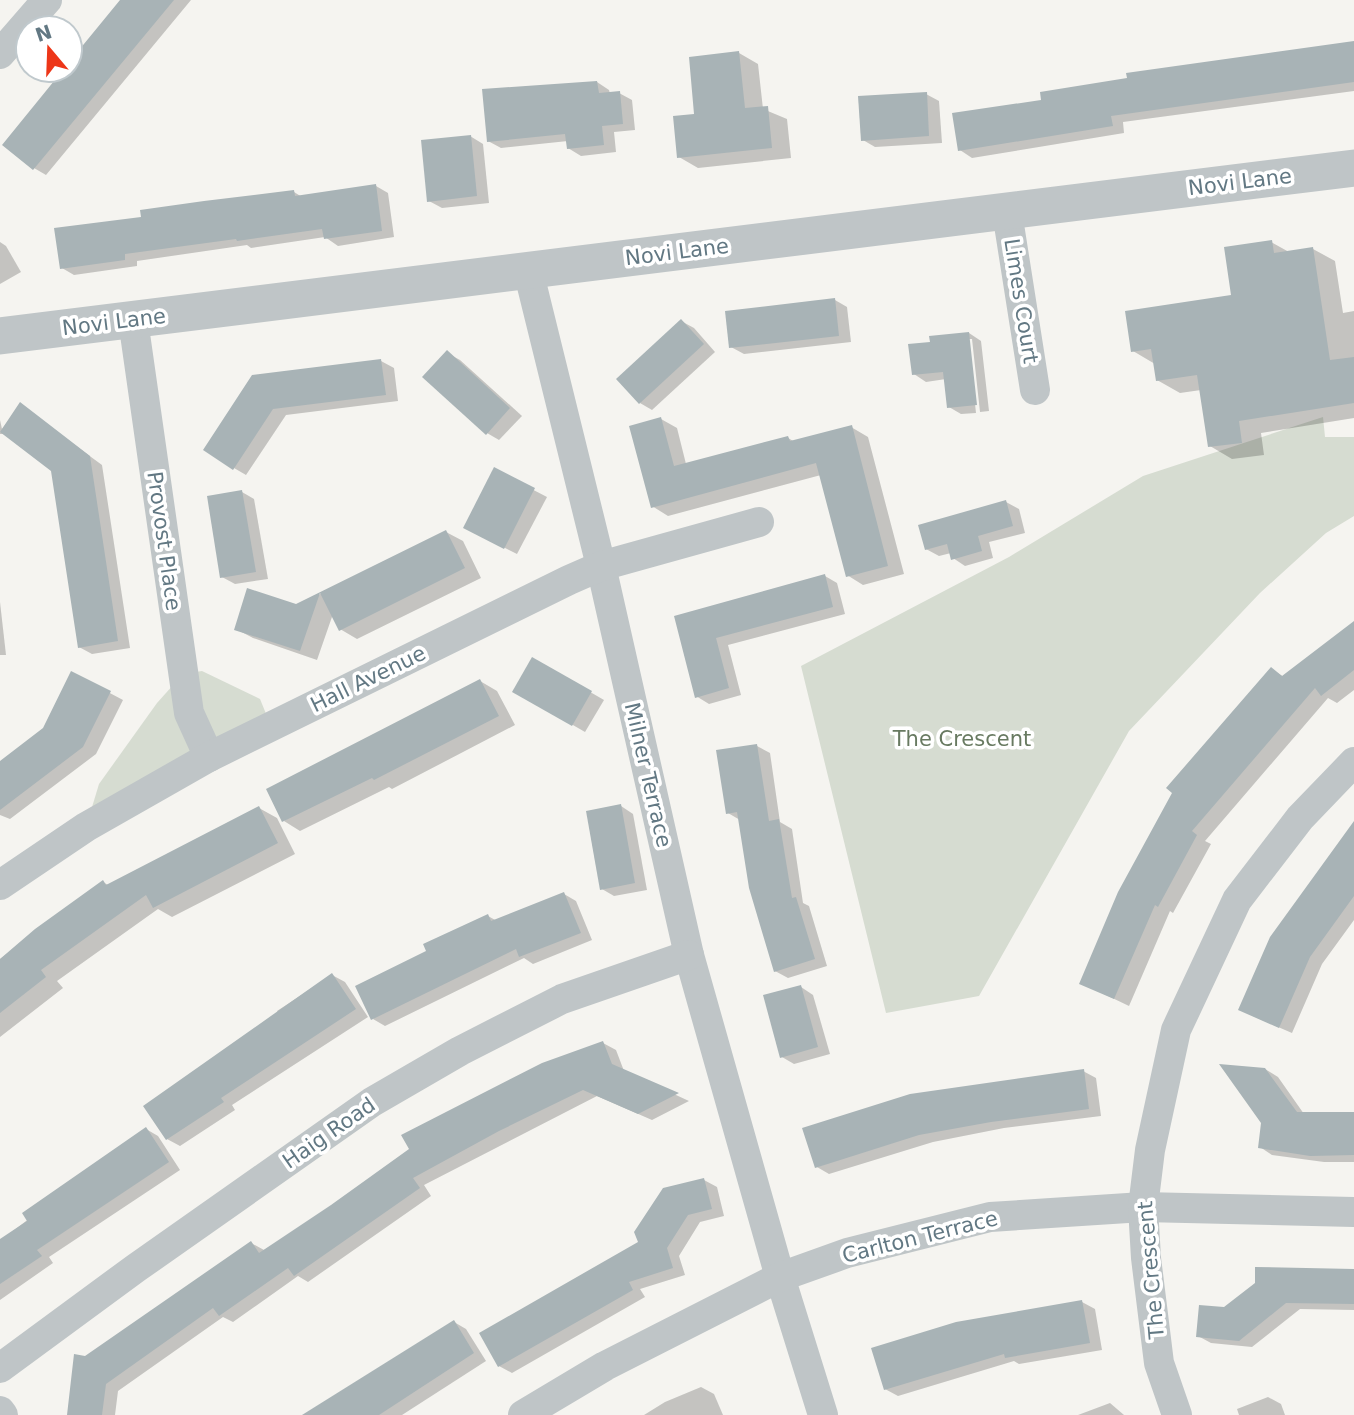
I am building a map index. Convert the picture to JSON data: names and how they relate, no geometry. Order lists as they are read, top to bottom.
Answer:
{
  "streets": {
    "street": [
      "Novi Lane",
      "Limes Court",
      "Provost Place",
      "Hall Avenue",
      "Milner Terrace",
      "Haig Road",
      "Carlton Terrace",
      "The Crescent"
    ]
  },
  "crossings": [
    ["Novi Lane", "Limes Court"],
    ["Novi Lane", "Provost Place"],
    ["Novi Lane", "Milner Terrace"],
    ["Provost Place", "Hall Avenue"],
    ["Hall Avenue", "Milner Terrace"],
    ["Milner Terrace", "Haig Road"],
    ["Milner Terrace", "Carlton Terrace"],
    ["Carlton Terrace", "The Crescent"]
  ],
  "parks": ["The Crescent"],
  "north": "top"
}
